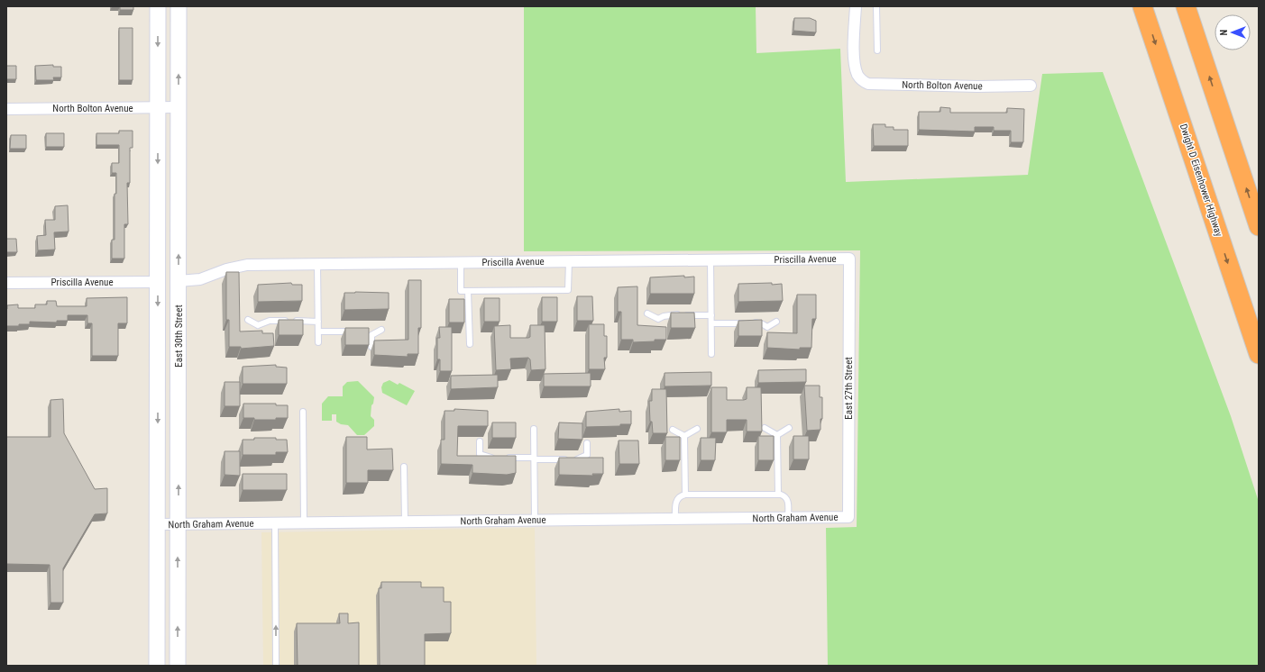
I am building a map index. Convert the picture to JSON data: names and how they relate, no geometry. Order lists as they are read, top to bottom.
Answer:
{
  "streets": {
    "highway": ["Dwight D Eisenhower Highway"],
    "main road": ["East 30th Street"],
    "street": [
      "North Bolton Avenue",
      "Priscilla Avenue",
      "East 27th Street",
      "North Graham Avenue"
    ]
  },
  "crossings": [
    ["North Bolton Avenue", "East 30th Street"],
    ["Priscilla Avenue", "East 30th Street"],
    ["Priscilla Avenue", "East 27th Street"],
    ["East 30th Street", "North Graham Avenue"],
    ["East 27th Street", "North Graham Avenue"]
  ],
  "north": "left"
}
